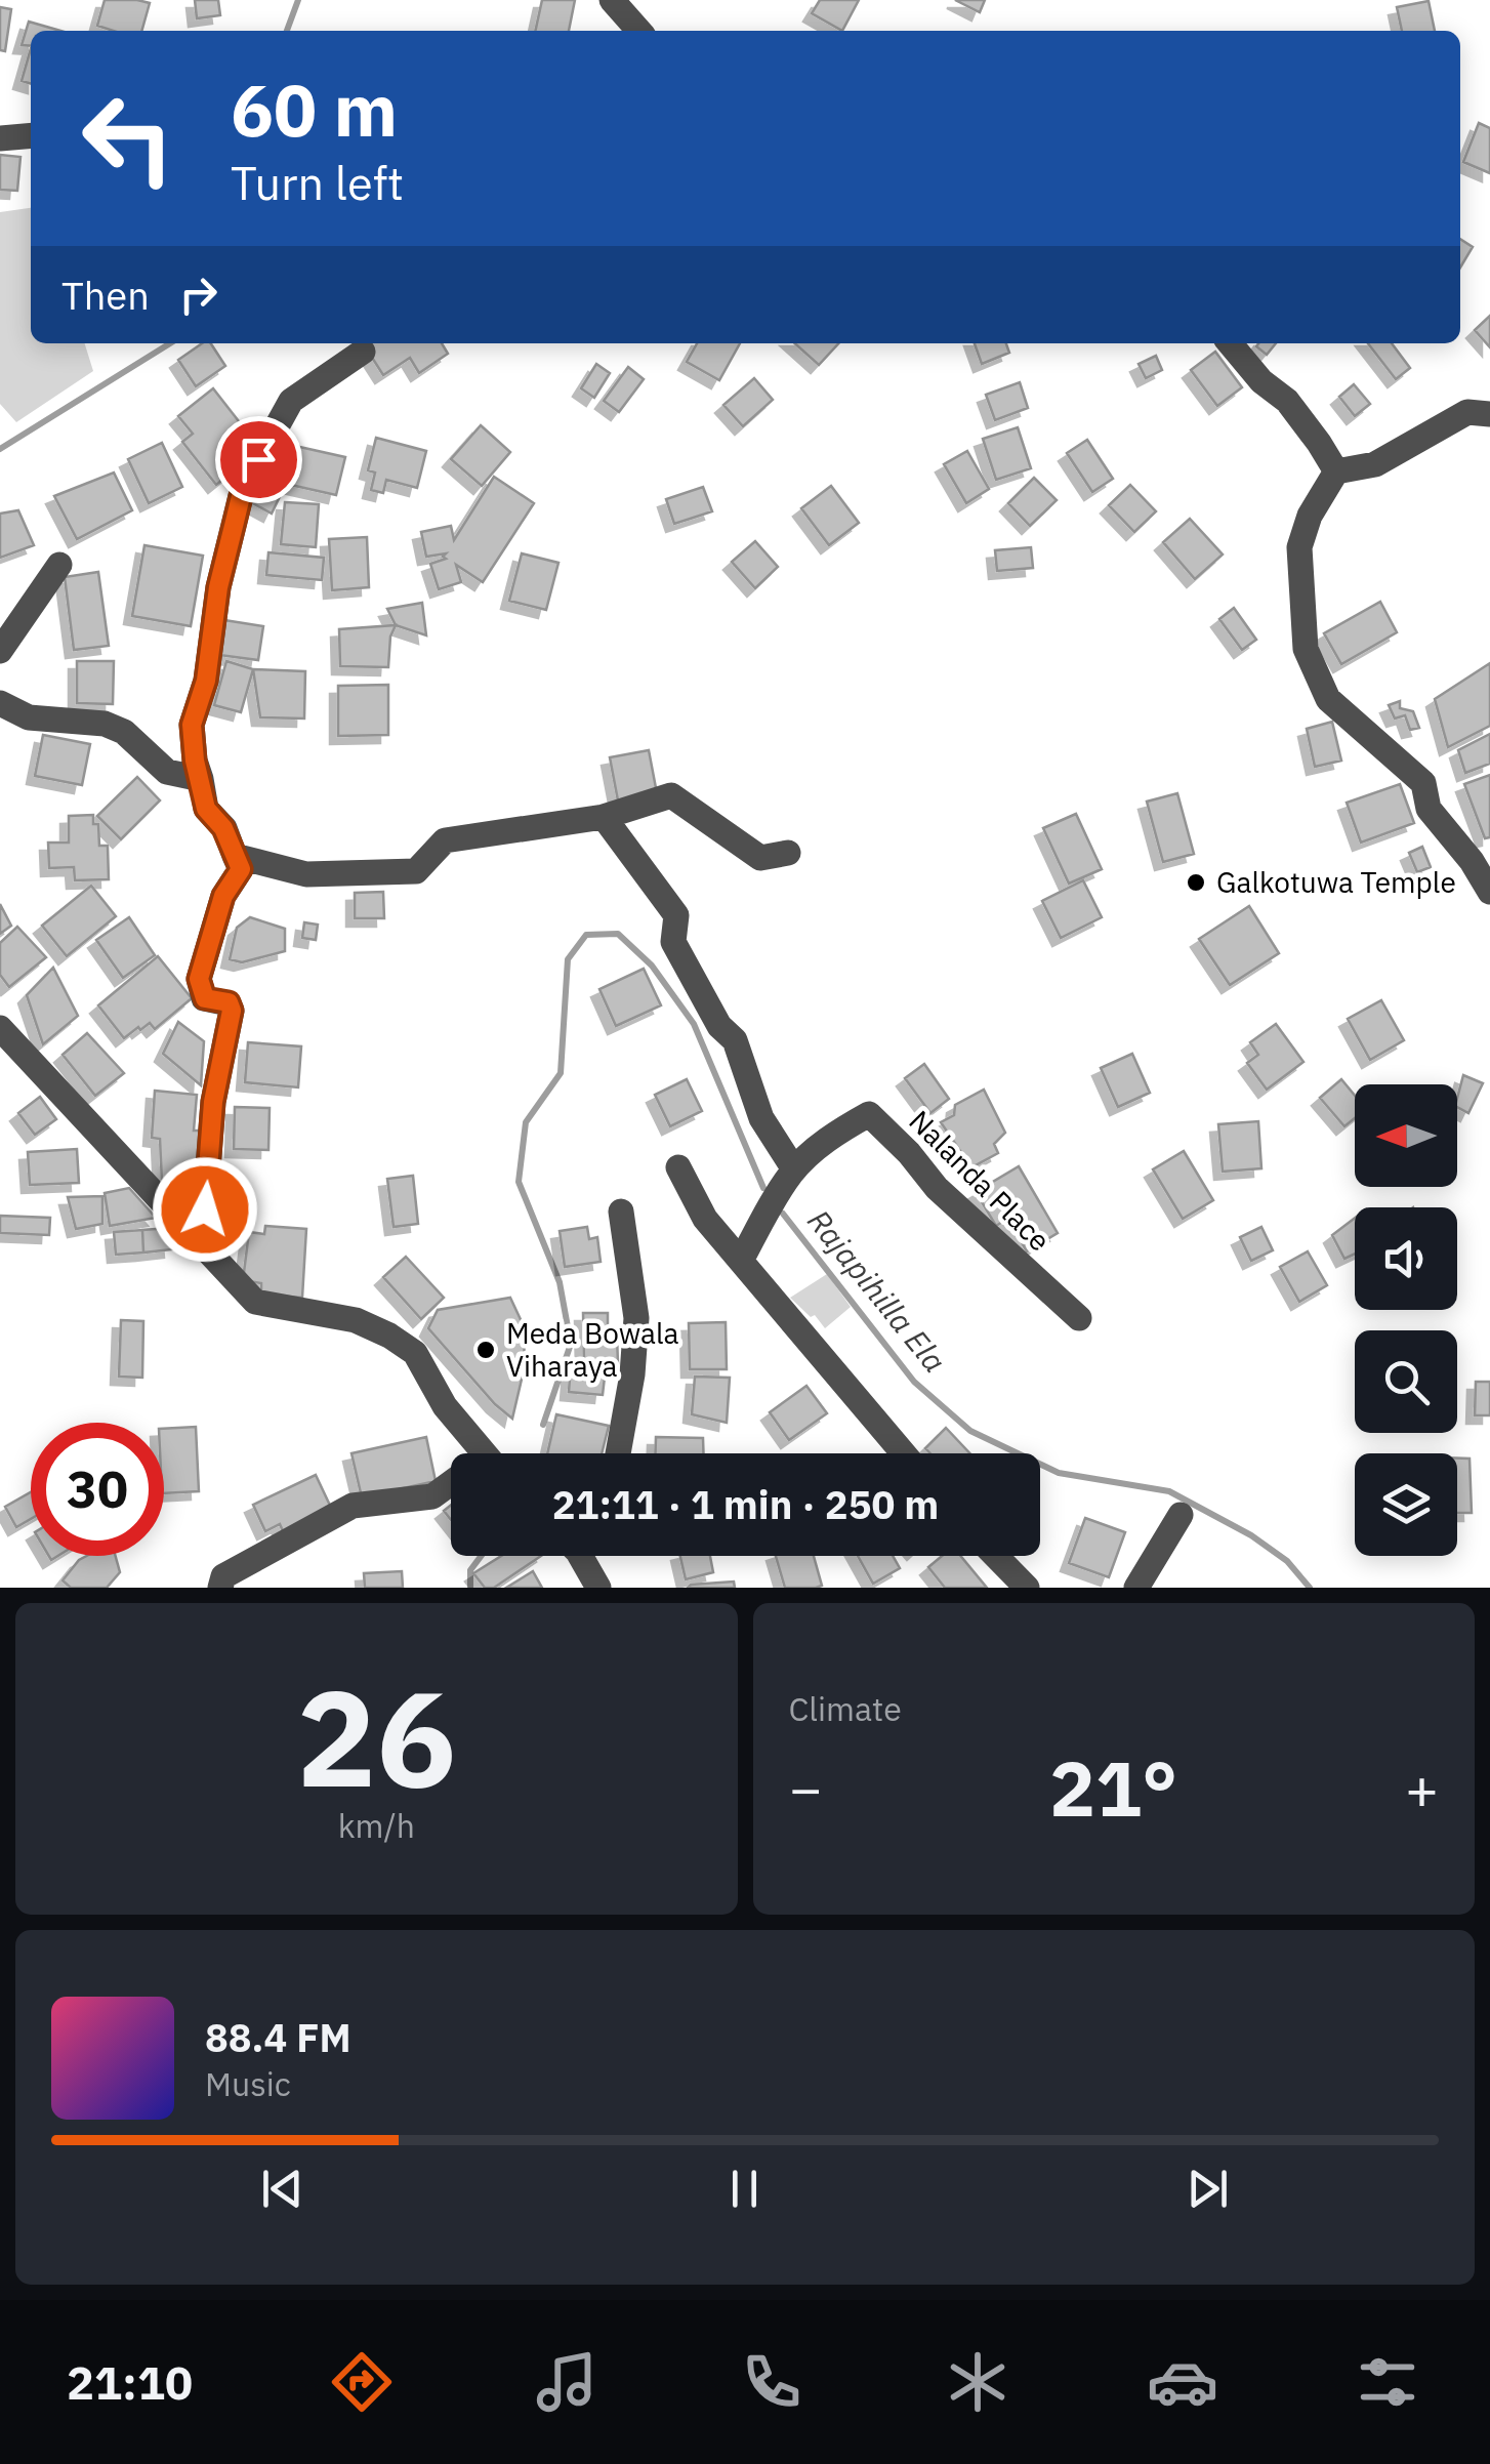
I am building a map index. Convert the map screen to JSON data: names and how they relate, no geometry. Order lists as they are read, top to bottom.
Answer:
{
  "streets": {
    "street": ["Nalanda Place"]
  },
  "water": ["Rajapihilla Ela"],
  "places": ["Galkotuwa Temple", "Meda Bowala Viharaya"],
  "north": "left",
  "page": {
    "turn": ["60 m", "Turn left"],
    "then": "Then",
    "limit": "30",
    "trip": "21:11 · 1 min · 250 m",
    "tile": [
      ["26", "km/h"],
      "Climate"
    ],
    "heat": ["−", "21°", "+"],
    "song": ["88.4 FM", "Music"],
    "tabs": "21:10"
  }
}
